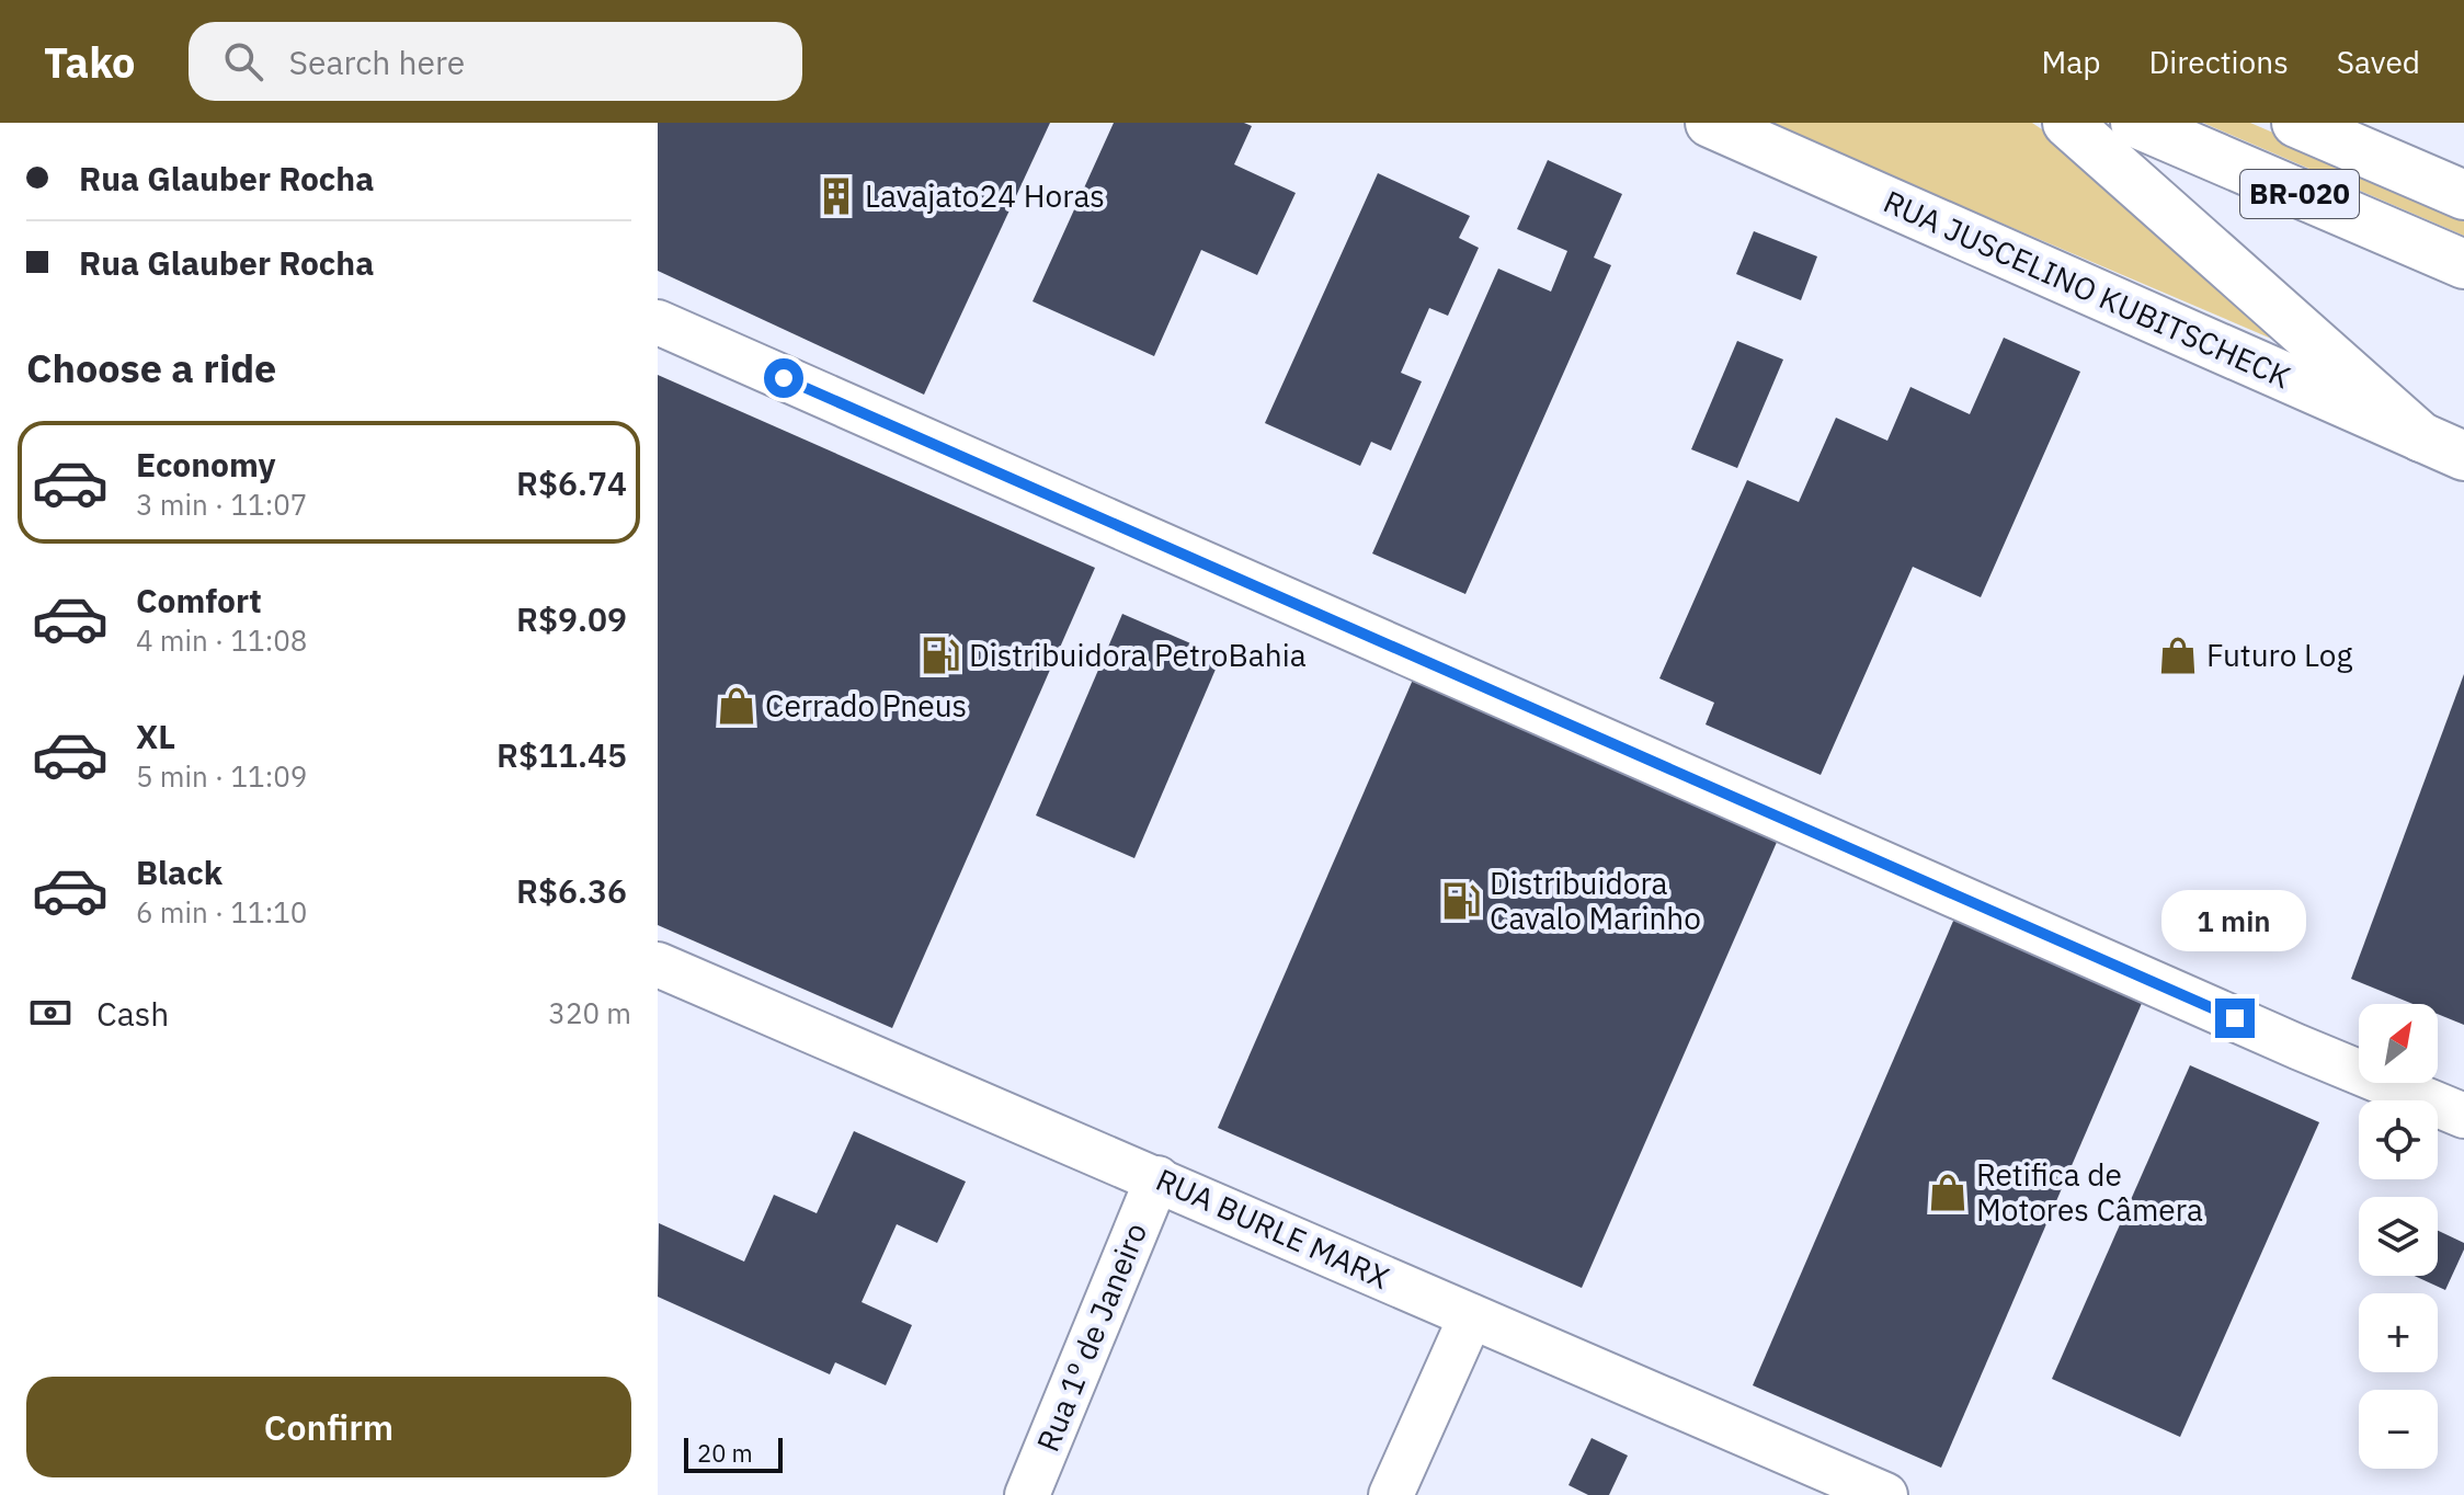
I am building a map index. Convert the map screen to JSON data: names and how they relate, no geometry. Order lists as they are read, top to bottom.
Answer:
{
  "streets": {
    "main road": ["BR-020", "RUA JUSCELINO KUBITSCHECK"],
    "street": ["RUA BURLE MARX", "Rua 1º de Janeiro"]
  },
  "crossings": [
    ["RUA BURLE MARX", "Rua 1º de Janeiro"]
  ],
  "places": {
    "building": ["Lavajato24 Horas"],
    "fuel station": ["Distribuidora PetroBahia", "Distribuidora Cavalo Marinho"],
    "shop": ["Futuro Log", "Cerrado Pneus", "Retifica de Motores Câmera"]
  },
  "scale_bar": "20 m",
  "north": "top right",
  "page": {
    "header": "Tako",
    "search": "Search here",
    "nav": ["Map", "Directions", "Saved"],
    "banner": ["Rua Glauber Rocha", "Rua Glauber Rocha"],
    "heading": "Choose a ride",
    "list": [
      {
        "name": "Economy",
        "note": "3 min · 11:07",
        "value": "R$6.74"
      },
      {
        "name": "Comfort",
        "note": "4 min · 11:08",
        "value": "R$9.09"
      },
      {
        "name": "XL",
        "note": "5 min · 11:09",
        "value": "R$11.45"
      },
      {
        "name": "Black",
        "note": "6 min · 11:10",
        "value": "R$6.36"
      }
    ],
    "bubble": "1 min",
    "pay": ["Cash", "320 m"],
    "map_buttons": ["+", "−"],
    "buttons": "Confirm",
    "scale": "20 m"
  }
}
